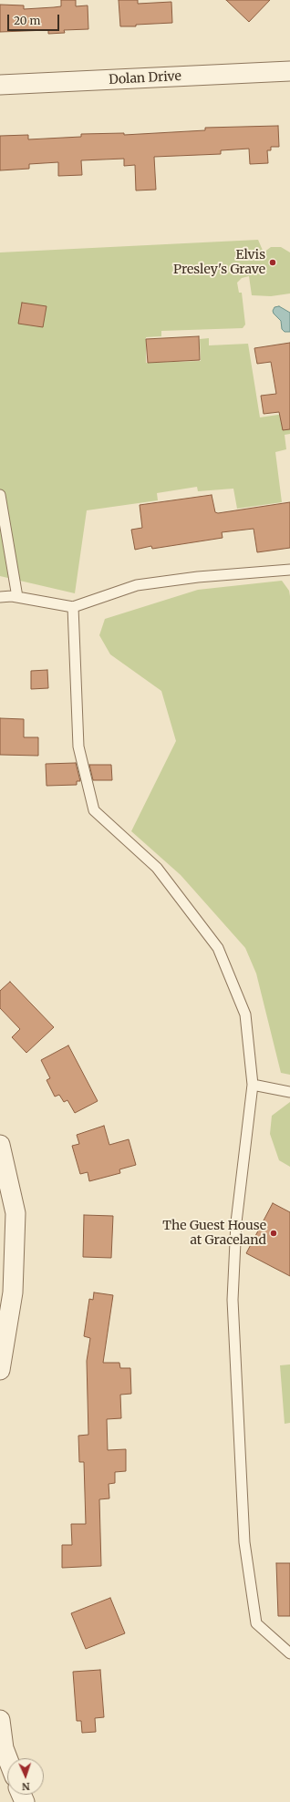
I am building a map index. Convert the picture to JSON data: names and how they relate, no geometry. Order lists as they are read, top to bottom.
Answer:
{
  "streets": {
    "street": ["Dolan Drive"]
  },
  "places": ["Elvis Presley's Grave", "The Guest House at Graceland"],
  "scale_bar": "20 m",
  "north": "bottom"
}
